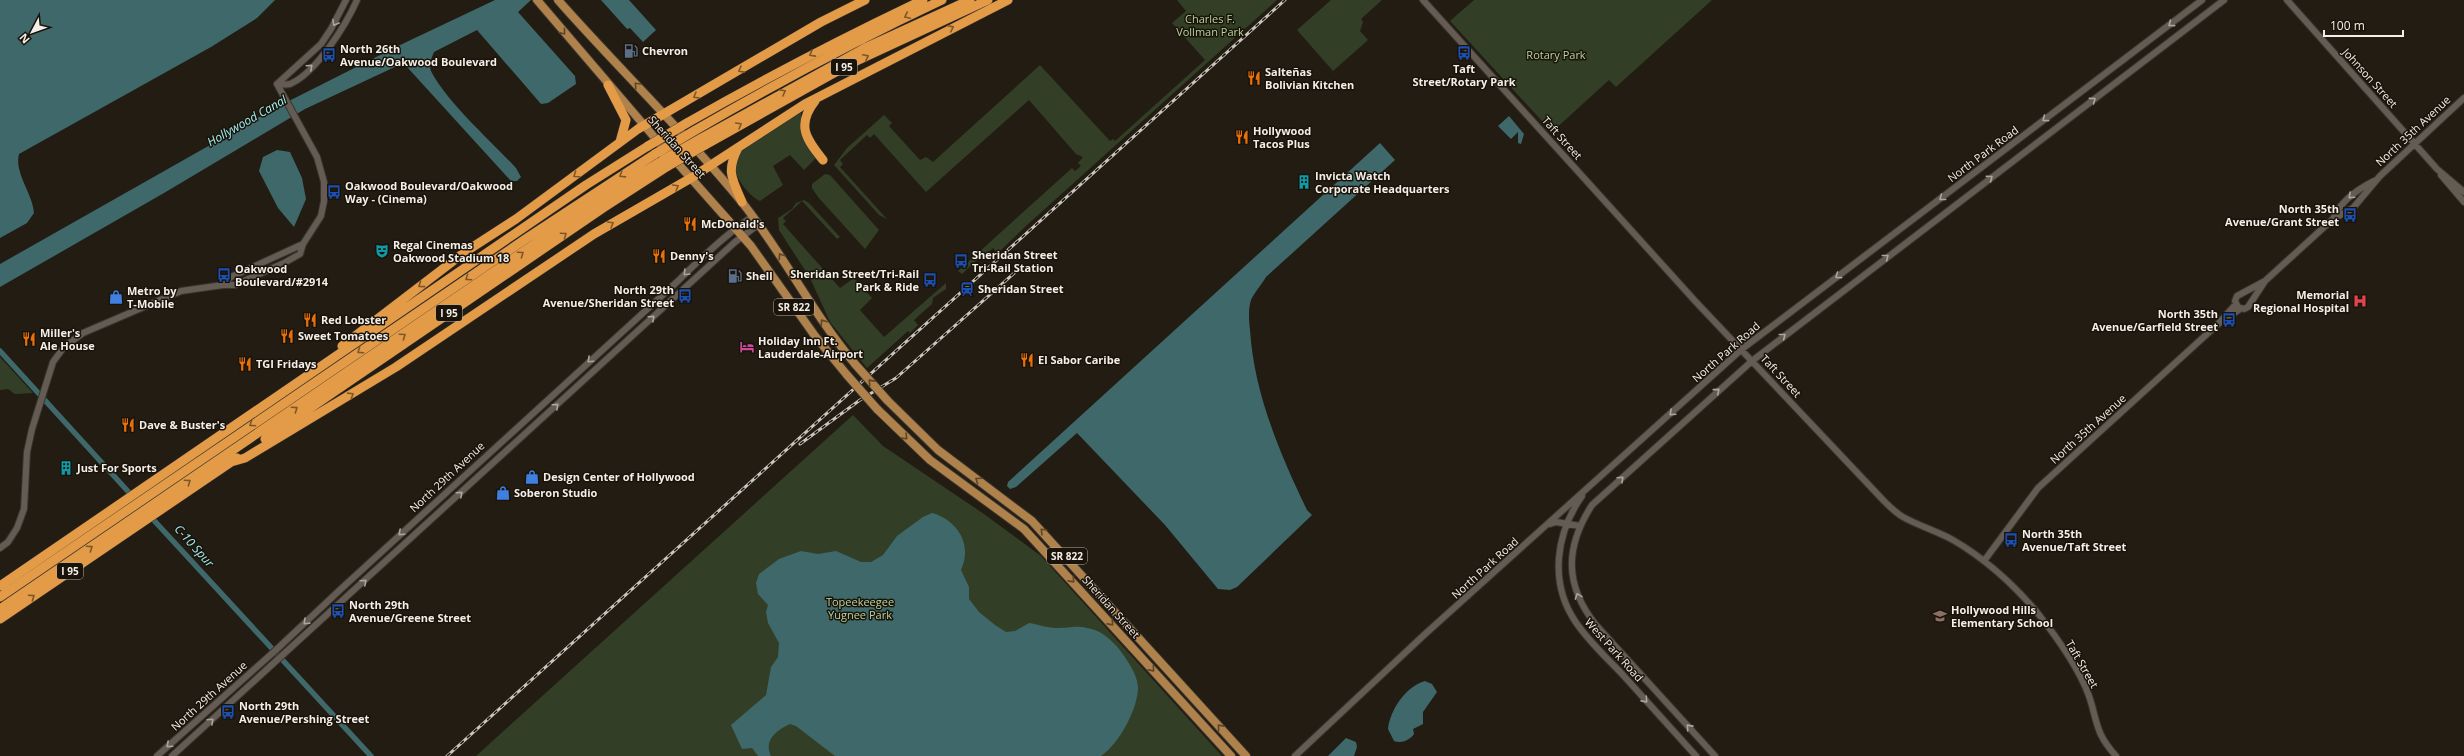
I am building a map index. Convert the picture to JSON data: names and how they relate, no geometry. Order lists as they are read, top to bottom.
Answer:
{
  "streets": {
    "highway": ["I 95"],
    "main road": ["Sheridan Street", "SR 822"],
    "street": [
      "Johnson Street",
      "North 35th Avenue",
      "Taft Street",
      "North Park Road",
      "North 29th Avenue",
      "West Park Road"
    ]
  },
  "crossings": [
    ["Johnson Street", "North 35th Avenue"],
    ["North 35th Avenue", "Taft Street"],
    ["Taft Street", "North Park Road"],
    ["Taft Street", "West Park Road"],
    ["Sheridan Street", "North 29th Avenue"],
    ["North Park Road", "West Park Road"]
  ],
  "water": ["Hollywood Canal", "C-10 Spur"],
  "parks": ["Charles F. Vollman Park", "Rotary Park", "Topeekeegee Yugnee Park"],
  "places": {
    "fuel station": ["Chevron", "Shell"],
    "bus stop": [
      "Taft Street/Rotary Park",
      "North 26th Avenue/Oakwood Boulevard",
      "Oakwood Boulevard/Oakwood Way - (Cinema)",
      "North 35th Avenue/Grant Street",
      "Sheridan Street Tri-Rail Station",
      "Oakwood Boulevard/#2914",
      "Sheridan Street/Tri-Rail Park & Ride",
      "North 29th Avenue/Sheridan Street",
      "North 35th Avenue/Garfield Street",
      "North 35th Avenue/Taft Street",
      "North 29th Avenue/Greene Street",
      "North 29th Avenue/Pershing Street"
    ],
    "restaurant": [
      "Salteñas Bolivian Kitchen",
      "Hollywood Tacos Plus",
      "McDonald's",
      "Denny's",
      "Red Lobster",
      "Sweet Tomatoes",
      "Miller's Ale House",
      "El Sabor Caribe",
      "TGI Fridays",
      "Dave & Buster's"
    ],
    "building": ["Invicta Watch Corporate Headquarters", "Just For Sports"],
    "theatre": ["Regal Cinemas Oakwood Stadium 18"],
    "station": ["Sheridan Street"],
    "shop": ["Metro by T-Mobile", "Design Center of Hollywood", "Soberon Studio"],
    "hospital": ["Memorial Regional Hospital"],
    "hotel": ["Holiday Inn Ft. Lauderdale-Airport"],
    "school or university": ["Hollywood Hills Elementary School"]
  },
  "scale_bar": "100 m",
  "north": "bottom left"
}
